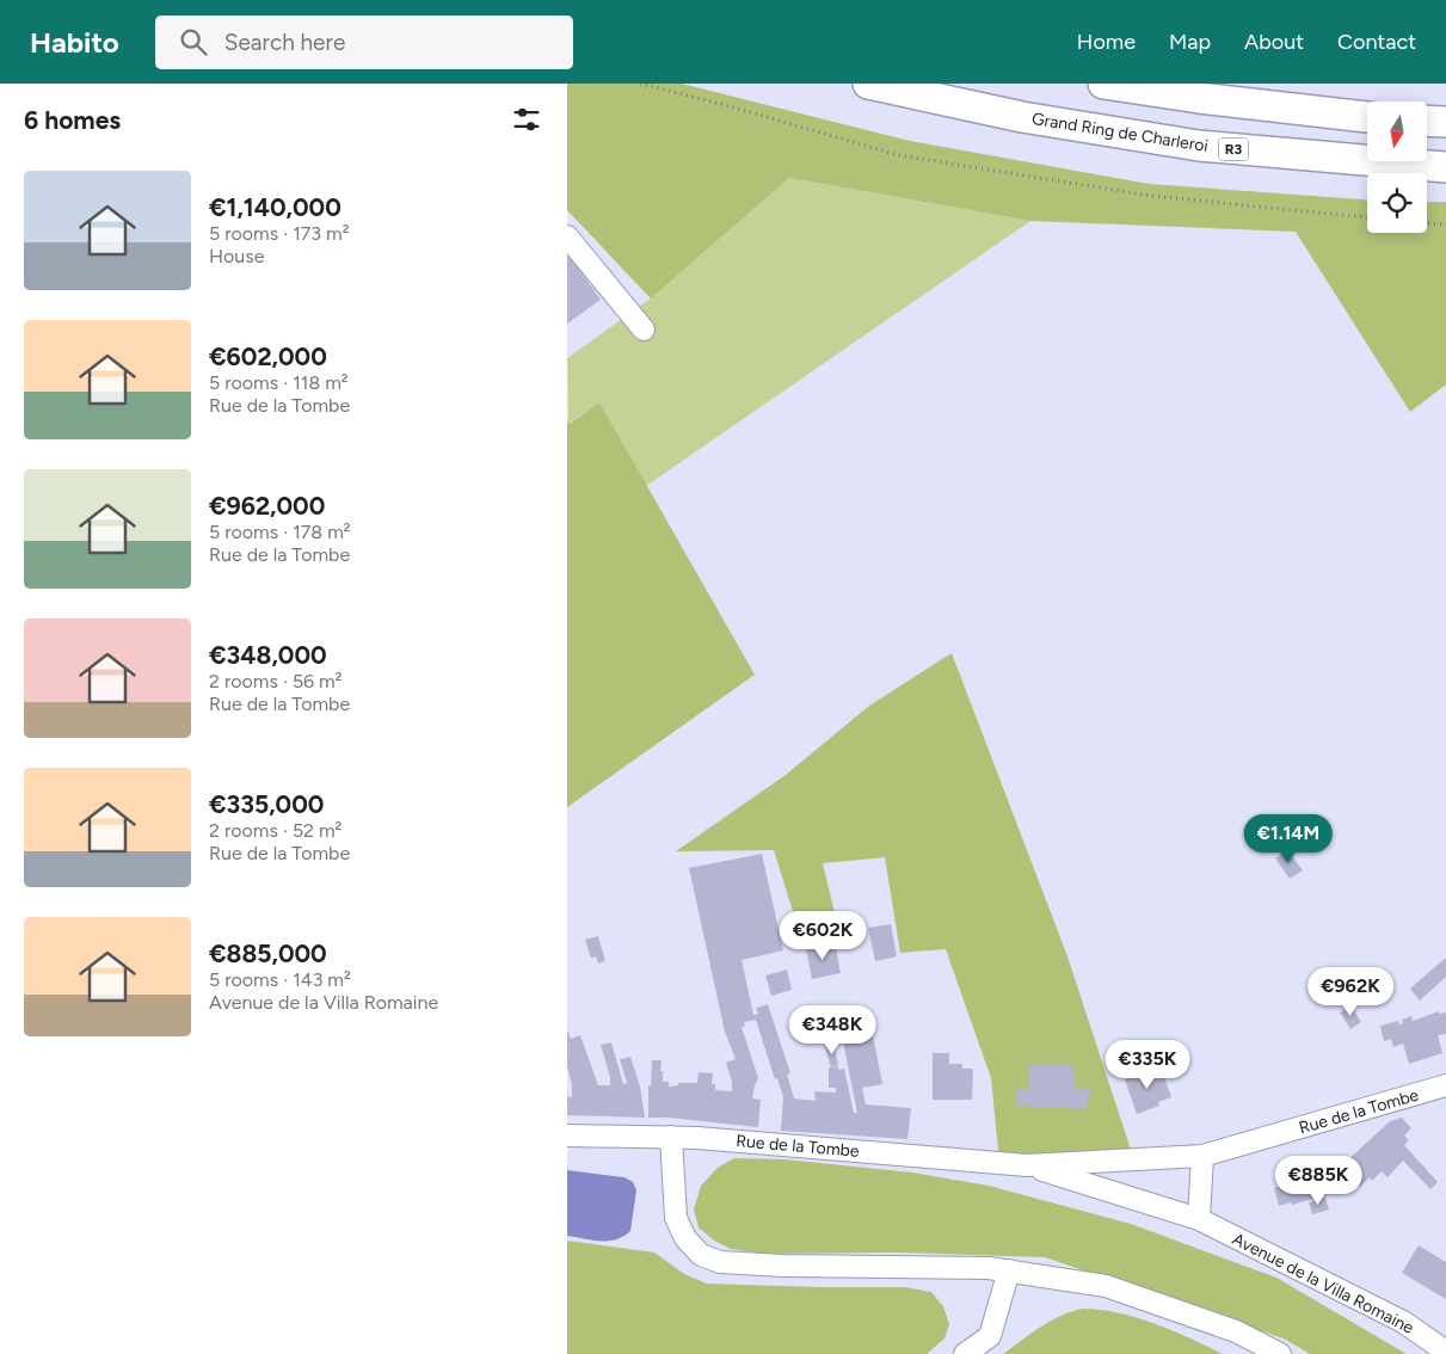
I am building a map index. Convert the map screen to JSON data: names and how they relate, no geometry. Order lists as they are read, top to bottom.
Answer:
{
  "streets": {
    "highway": ["Grand Ring de Charleroi", "R3"],
    "street": ["Rue de la Tombe", "Avenue de la Villa Romaine"]
  },
  "crossings": [
    ["Rue de la Tombe", "Avenue de la Villa Romaine"]
  ],
  "north": "bottom",
  "page": {
    "header": "Habito",
    "search": "Search here",
    "nav": [
      "Home",
      "Map",
      "About",
      "Contact"
    ],
    "heading": "6 homes",
    "list": [
      {
        "name": "€1,140,000",
        "note": "5 rooms · 173 m² · House"
      },
      {
        "name": "€602,000",
        "note": "5 rooms · 118 m² · Rue de la Tombe"
      },
      {
        "name": "€962,000",
        "note": "5 rooms · 178 m² · Rue de la Tombe"
      },
      {
        "name": "€348,000",
        "note": "2 rooms · 56 m² · Rue de la Tombe"
      },
      {
        "name": "€335,000",
        "note": "2 rooms · 52 m² · Rue de la Tombe"
      },
      {
        "name": "€885,000",
        "note": "5 rooms · 143 m² · Avenue de la Villa Romaine"
      }
    ],
    "price": [
      "€1.14M",
      "€602K",
      "€962K",
      "€348K",
      "€335K",
      "€885K"
    ]
  }
}
